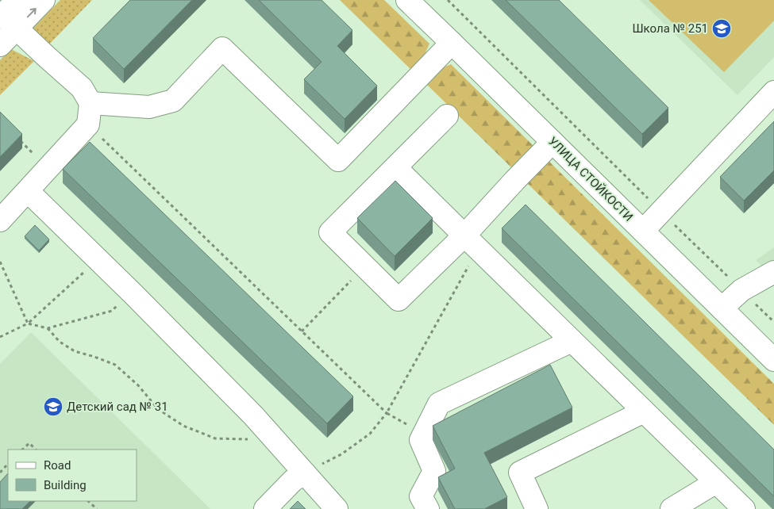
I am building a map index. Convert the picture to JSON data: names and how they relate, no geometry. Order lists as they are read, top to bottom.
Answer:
{
  "streets": {
    "street": ["УЛИЦА СТОЙКОСТИ"]
  },
  "places": {
    "school or university": ["Школа № 251", "Детский сад № 31"]
  },
  "legend": ["Road", "Building"]
}
